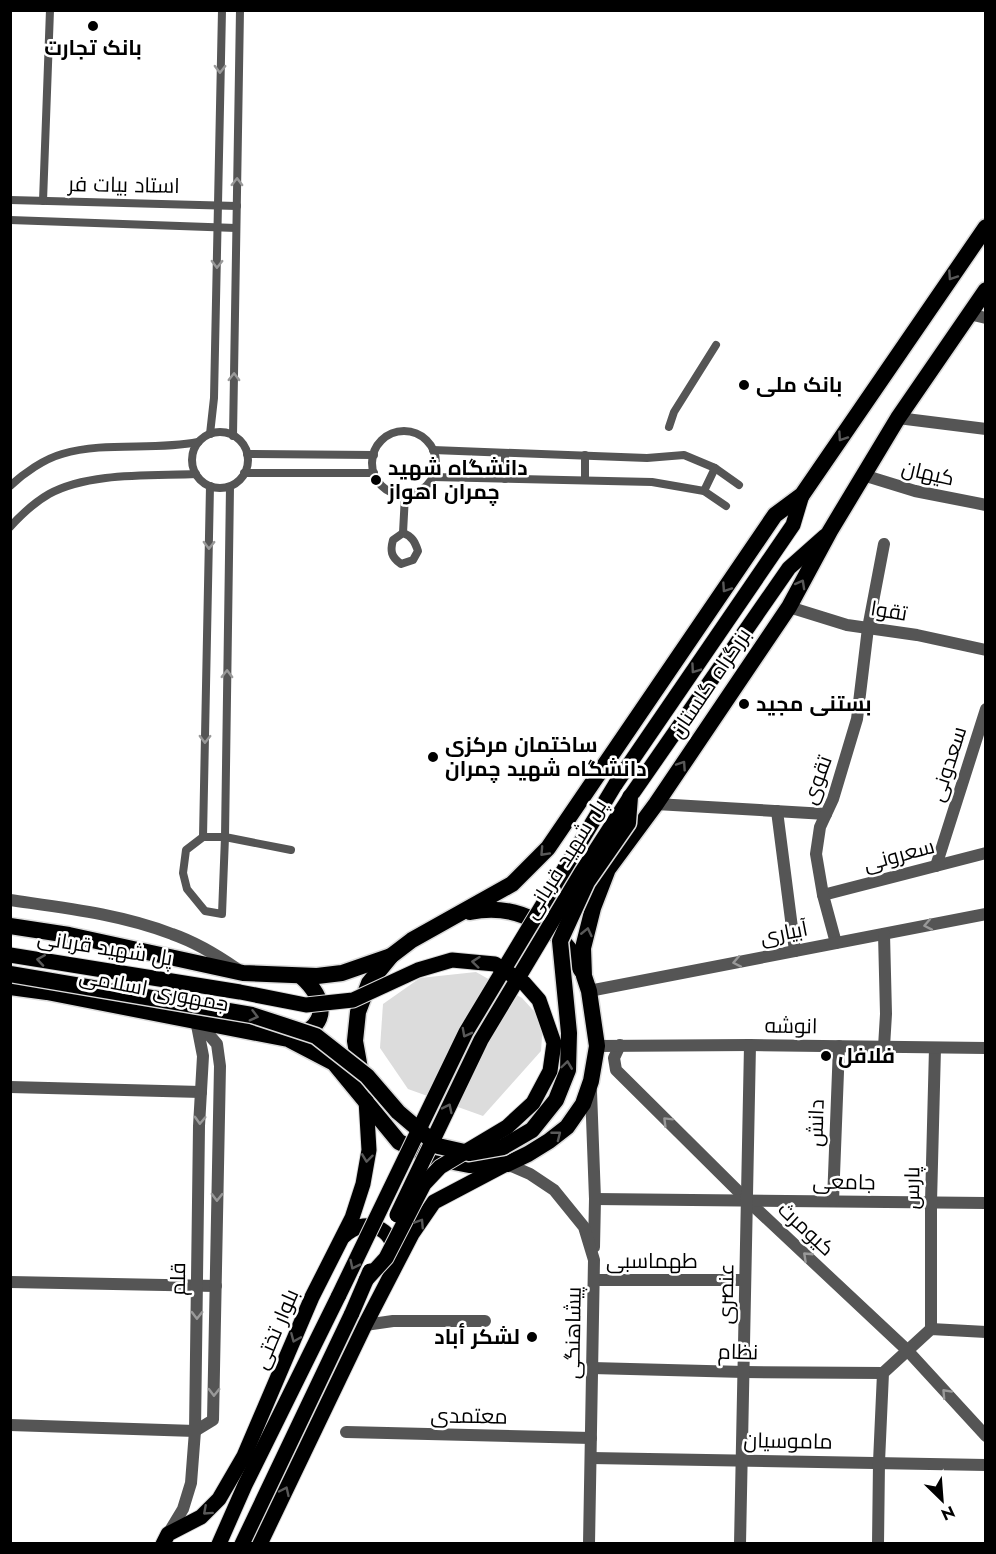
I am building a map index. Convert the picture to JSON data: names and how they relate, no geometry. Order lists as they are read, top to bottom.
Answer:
{
  "streets": {
    "highway": ["بزرگراه گلستان", "پل شهید قربانی", "جمهوری اسلامی"],
    "main road": ["بلوار تختی"],
    "street": [
      "کیهان",
      "تقوا",
      "سعدونی",
      "تقوی",
      "سعرونی",
      "آبیاری",
      "انوشه",
      "دانش",
      "جامعی",
      "پارس",
      "کیومرث",
      "طهماسبی",
      "قلم",
      "عنصری",
      "پیشاهنگی",
      "نظام",
      "معتمدی",
      "ماموسیان"
    ],
    "lane": ["استاد بیات فر"]
  },
  "crossings": [
    ["کیهان", "بزرگراه گلستان"],
    ["تقوا", "بزرگراه گلستان"],
    ["تقوا", "تقوی"],
    ["بزرگراه گلستان", "آبیاری"],
    ["بزرگراه گلستان", "جمهوری اسلامی"],
    ["بزرگراه گلستان", "انوشه"],
    ["بزرگراه گلستان", "پیشاهنگی"],
    ["سعدونی", "سعرونی"],
    ["تقوی", "سعرونی"],
    ["تقوی", "آبیاری"],
    ["جمهوری اسلامی", "قلم"],
    ["جمهوری اسلامی", "بلوار تختی"],
    ["جمهوری اسلامی", "پیشاهنگی"],
    ["انوشه", "دانش"],
    ["انوشه", "پارس"],
    ["انوشه", "کیومرث"],
    ["انوشه", "عنصری"],
    ["دانش", "جامعی"],
    ["جامعی", "پارس"],
    ["جامعی", "کیومرث"],
    ["جامعی", "عنصری"],
    ["کیومرث", "عنصری"],
    ["طهماسبی", "عنصری"],
    ["طهماسبی", "پیشاهنگی"],
    ["قلم", "بلوار تختی"],
    ["عنصری", "نظام"],
    ["عنصری", "ماموسیان"],
    ["پیشاهنگی", "نظام"],
    ["پیشاهنگی", "معتمدی"],
    ["پیشاهنگی", "ماموسیان"]
  ],
  "one_way": ["آبیاری", "کیومرث"],
  "places": [
    "بانک تجارت",
    "بانک ملی",
    "دانشگاه شهید چمران اهواز",
    "بستنی مجید",
    "ساختمان مرکزی دانشگاه شهید چمران",
    "فلافل",
    "لشكر أباد"
  ],
  "north": "bottom right"
}
